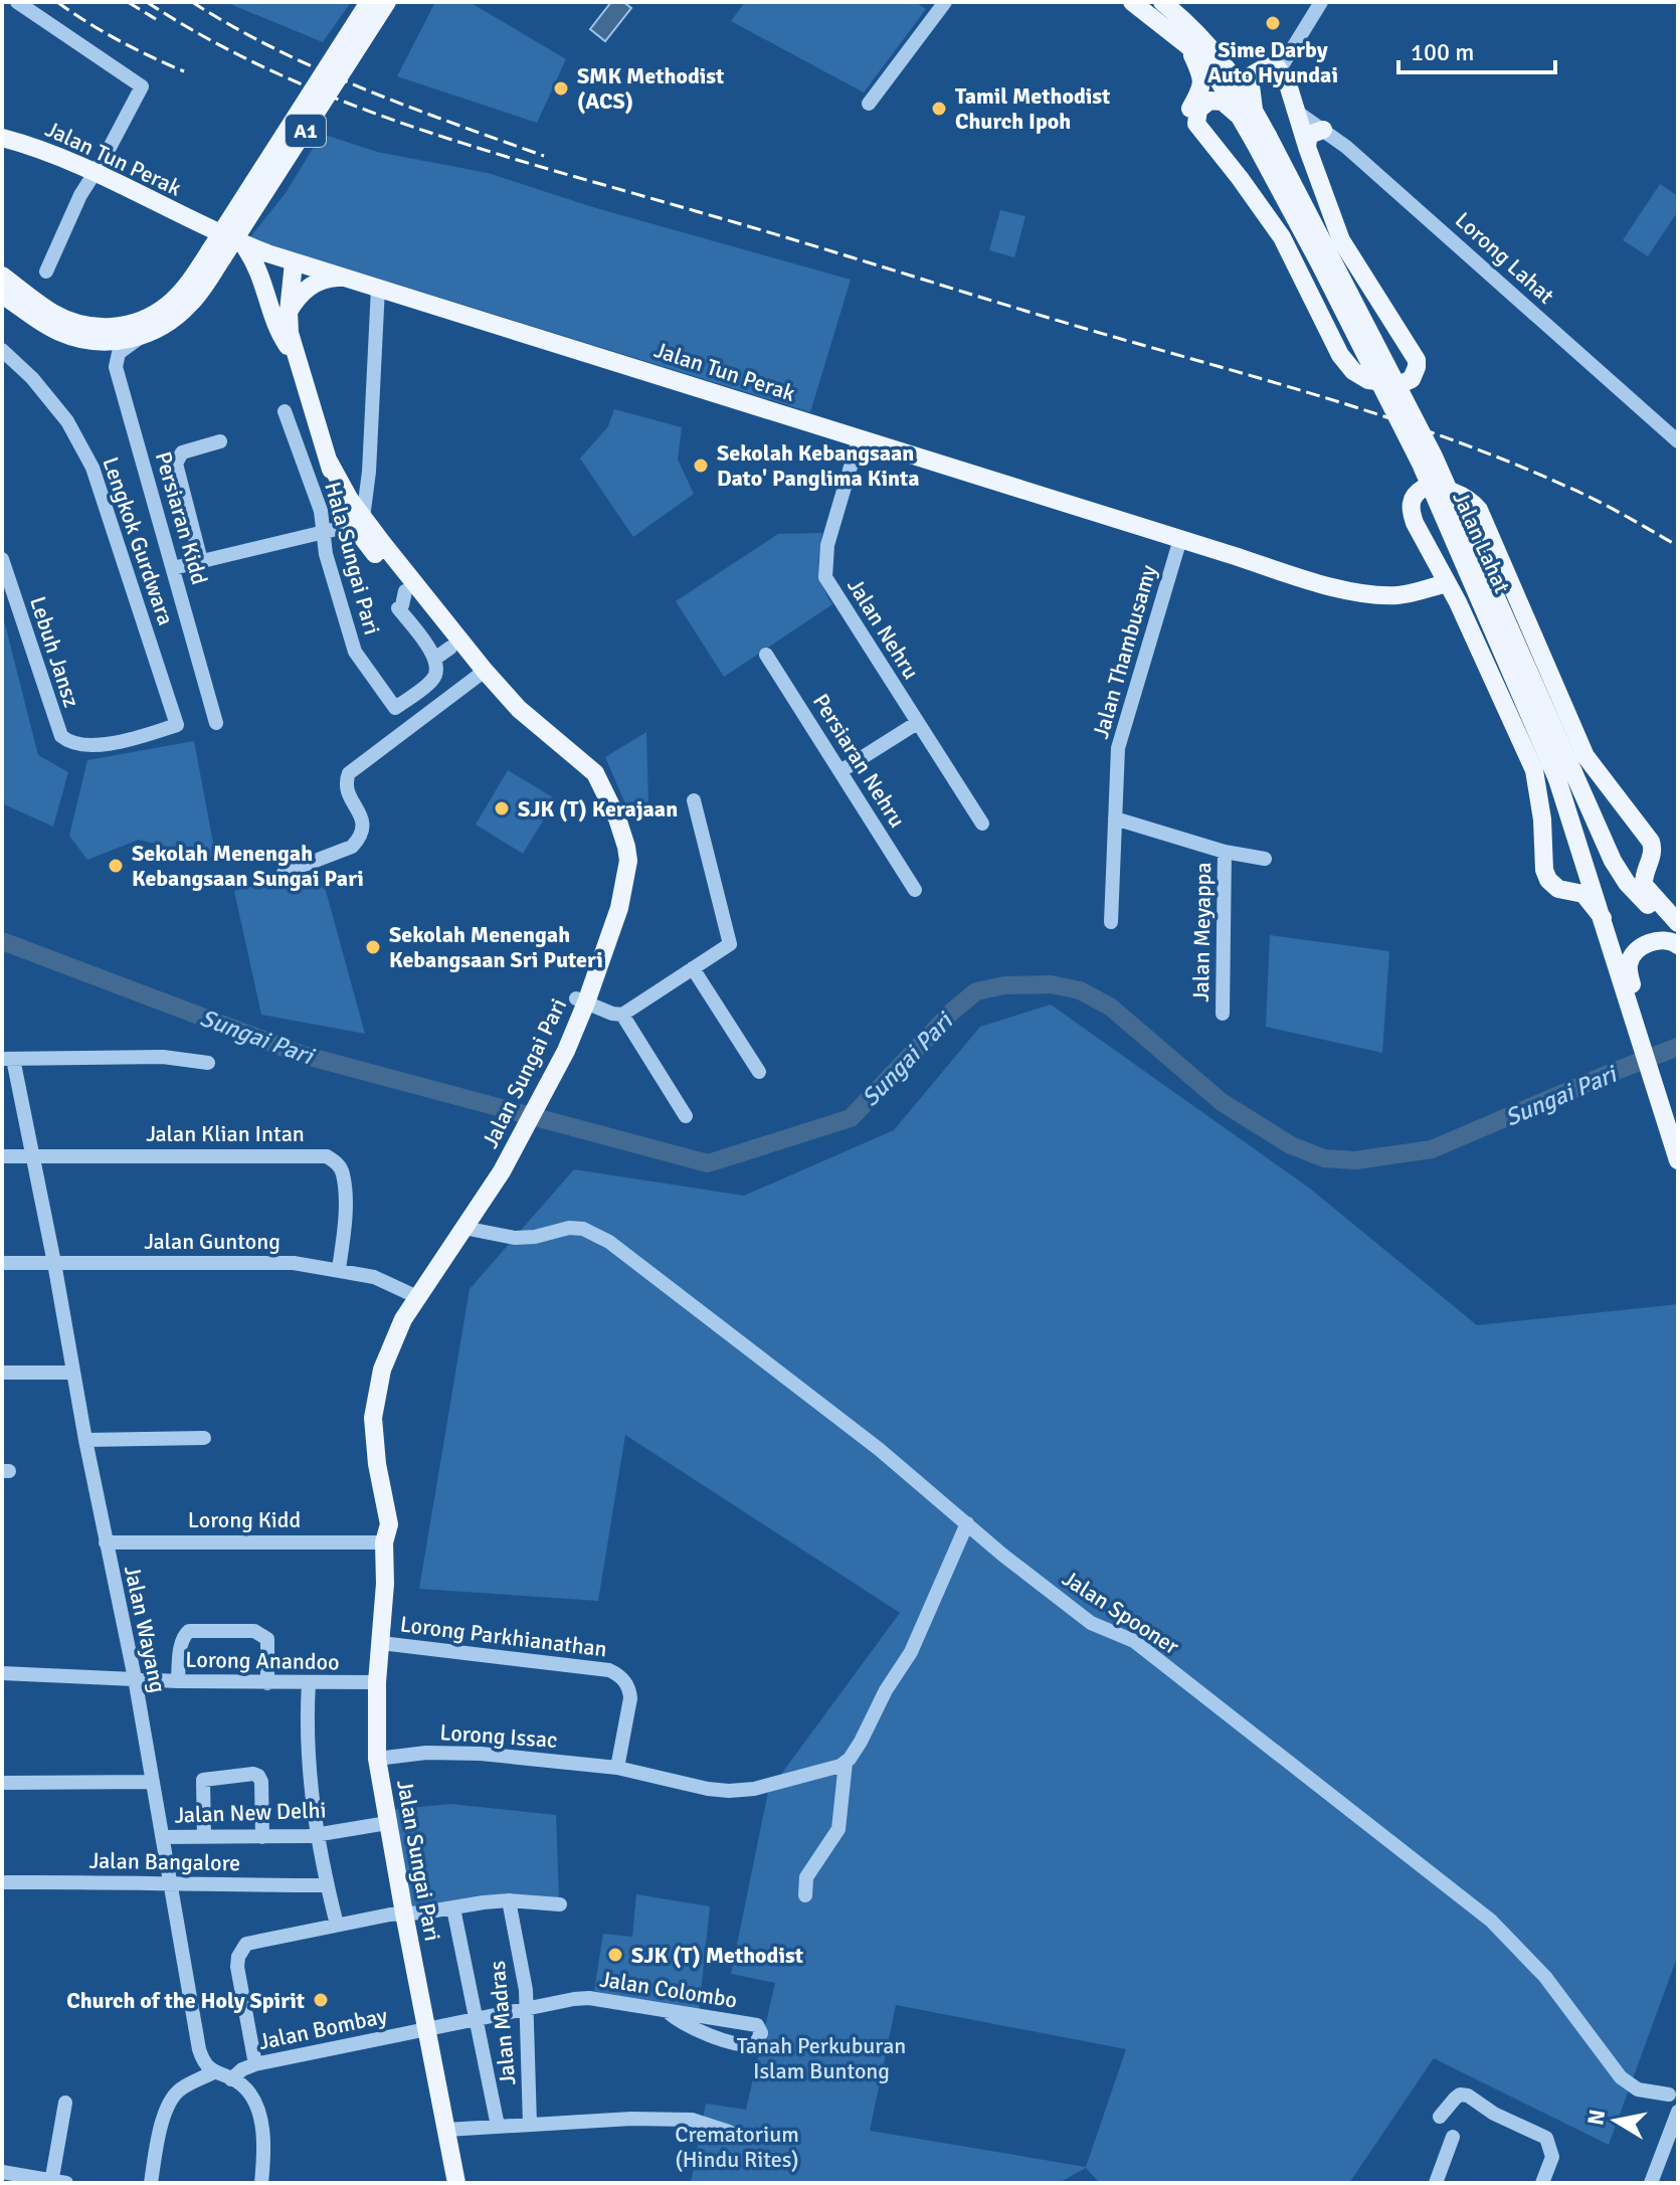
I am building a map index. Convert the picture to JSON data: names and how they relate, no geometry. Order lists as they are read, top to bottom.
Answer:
{
  "streets": {
    "main road": [
      "A1",
      "Jalan Tun Perak",
      "Jalan Lahat",
      "Jalan Sungai Pari"
    ],
    "street": [
      "Lorong Lahat",
      "Persiaran Kidd",
      "Lengkok Gurdwara",
      "Hala Sungai Pari",
      "Jalan Nehru",
      "Lebuh Jansz",
      "Jalan Thambusamy",
      "Persiaran Nehru",
      "Jalan Meyappa",
      "Jalan Klian Intan",
      "Jalan Guntong",
      "Lorong Kidd",
      "Jalan Spooner",
      "Jalan Wayang",
      "Lorong Parkhianathan",
      "Lorong Anandoo",
      "Lorong Issac",
      "Jalan New Delhi",
      "Jalan Bangalore",
      "Jalan Colombo",
      "Jalan Madras",
      "Jalan Bombay"
    ]
  },
  "crossings": [
    ["A1", "Persiaran Kidd"],
    ["Jalan Tun Perak", "Jalan Nehru"],
    ["Jalan Tun Perak", "Jalan Thambusamy"],
    ["Jalan Tun Perak", "Jalan Sungai Pari"],
    ["Lengkok Gurdwara", "Lebuh Jansz"],
    ["Hala Sungai Pari", "Jalan Sungai Pari"],
    ["Jalan Thambusamy", "Jalan Meyappa"],
    ["Jalan Sungai Pari", "Jalan Guntong"],
    ["Jalan Sungai Pari", "Lorong Kidd"],
    ["Jalan Sungai Pari", "Jalan Spooner"],
    ["Jalan Sungai Pari", "Lorong Parkhianathan"],
    ["Jalan Sungai Pari", "Lorong Anandoo"],
    ["Jalan Sungai Pari", "Lorong Issac"],
    ["Jalan Sungai Pari", "Jalan New Delhi"],
    ["Jalan Sungai Pari", "Jalan Colombo"],
    ["Jalan Sungai Pari", "Jalan Bombay"],
    ["Jalan Klian Intan", "Jalan Guntong"],
    ["Jalan Klian Intan", "Jalan Wayang"],
    ["Jalan Guntong", "Jalan Wayang"],
    ["Lorong Kidd", "Jalan Wayang"],
    ["Jalan Wayang", "Lorong Anandoo"],
    ["Jalan Wayang", "Jalan New Delhi"],
    ["Jalan Wayang", "Jalan Bangalore"],
    ["Lorong Parkhianathan", "Lorong Issac"],
    ["Jalan Colombo", "Jalan Madras"],
    ["Jalan Colombo", "Jalan Bombay"]
  ],
  "water": ["Sungai Pari"],
  "parks": ["Tanah Perkuburan Islam Buntong", "Crematorium (Hindu Rites)"],
  "places": [
    "Sime Darby Auto Hyundai",
    "SMK Methodist (ACS)",
    "Tamil Methodist Church Ipoh",
    "Sekolah Kebangsaan Dato' Panglima Kinta",
    "SJK (T) Kerajaan",
    "Sekolah Menengah Kebangsaan Sungai Pari",
    "Sekolah Menengah Kebangsaan Sri Puteri",
    "SJK (T) Methodist",
    "Church of the Holy Spirit"
  ],
  "scale_bar": "100 m",
  "north": "left"
}
